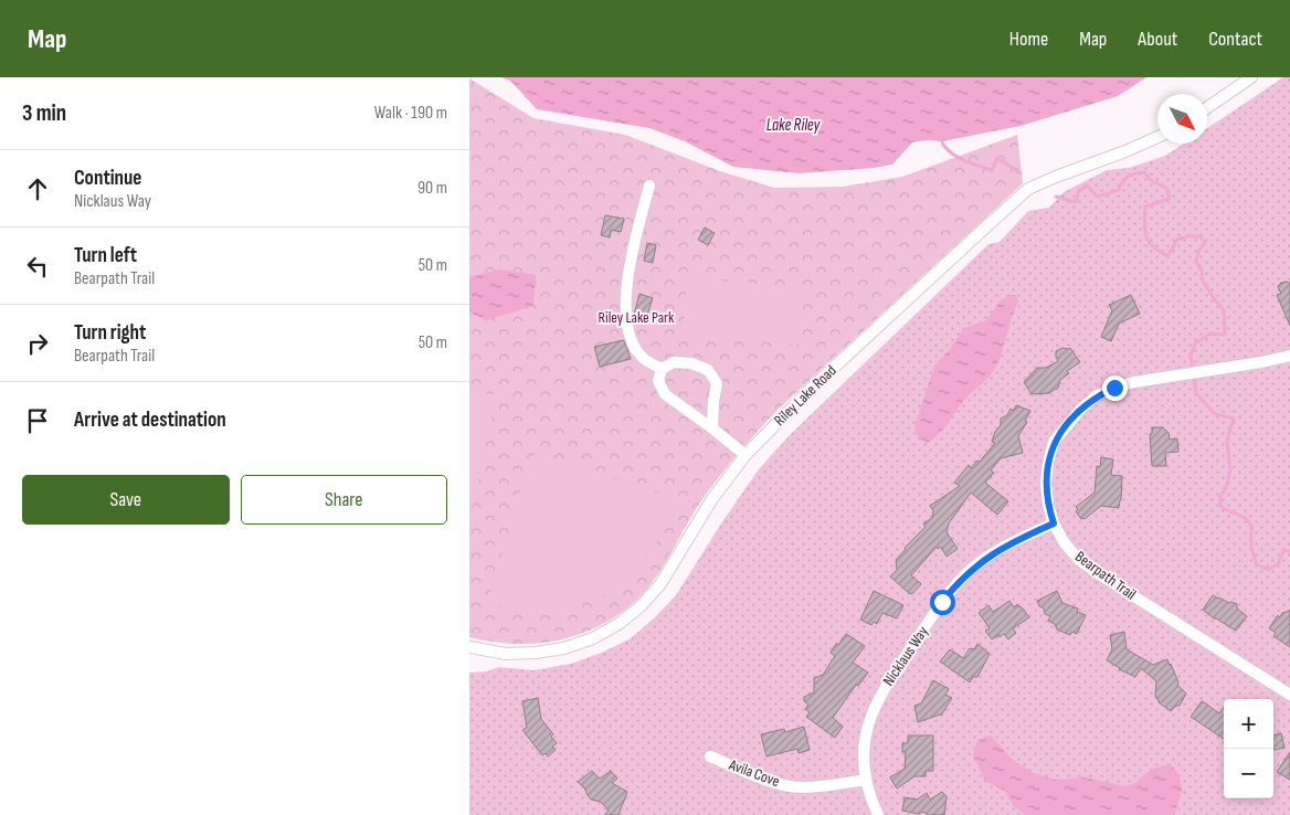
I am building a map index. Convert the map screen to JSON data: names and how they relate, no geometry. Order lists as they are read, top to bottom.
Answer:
{
  "streets": {
    "street": [
      "Riley Lake Road",
      "Bearpath Trail",
      "Nicklaus Way",
      "Avila Cove"
    ]
  },
  "crossings": [
    ["Bearpath Trail", "Nicklaus Way"],
    ["Nicklaus Way", "Avila Cove"]
  ],
  "water": ["Lake Riley"],
  "parks": ["Riley Lake Park"],
  "north": "bottom right",
  "page": {
    "header": "Map",
    "nav": [
      "Home",
      "Map",
      "About",
      "Contact"
    ],
    "heading": ["3 min", "Walk · 190 m"],
    "list": [
      ["Continue", "Nicklaus Way", "90 m"],
      ["Turn left", "Bearpath Trail", "50 m"],
      ["Turn right", "Bearpath Trail", "50 m"],
      "Arrive at destination"
    ],
    "buttons": ["Save", "Share"],
    "map_buttons": ["+", "−"]
  }
}
